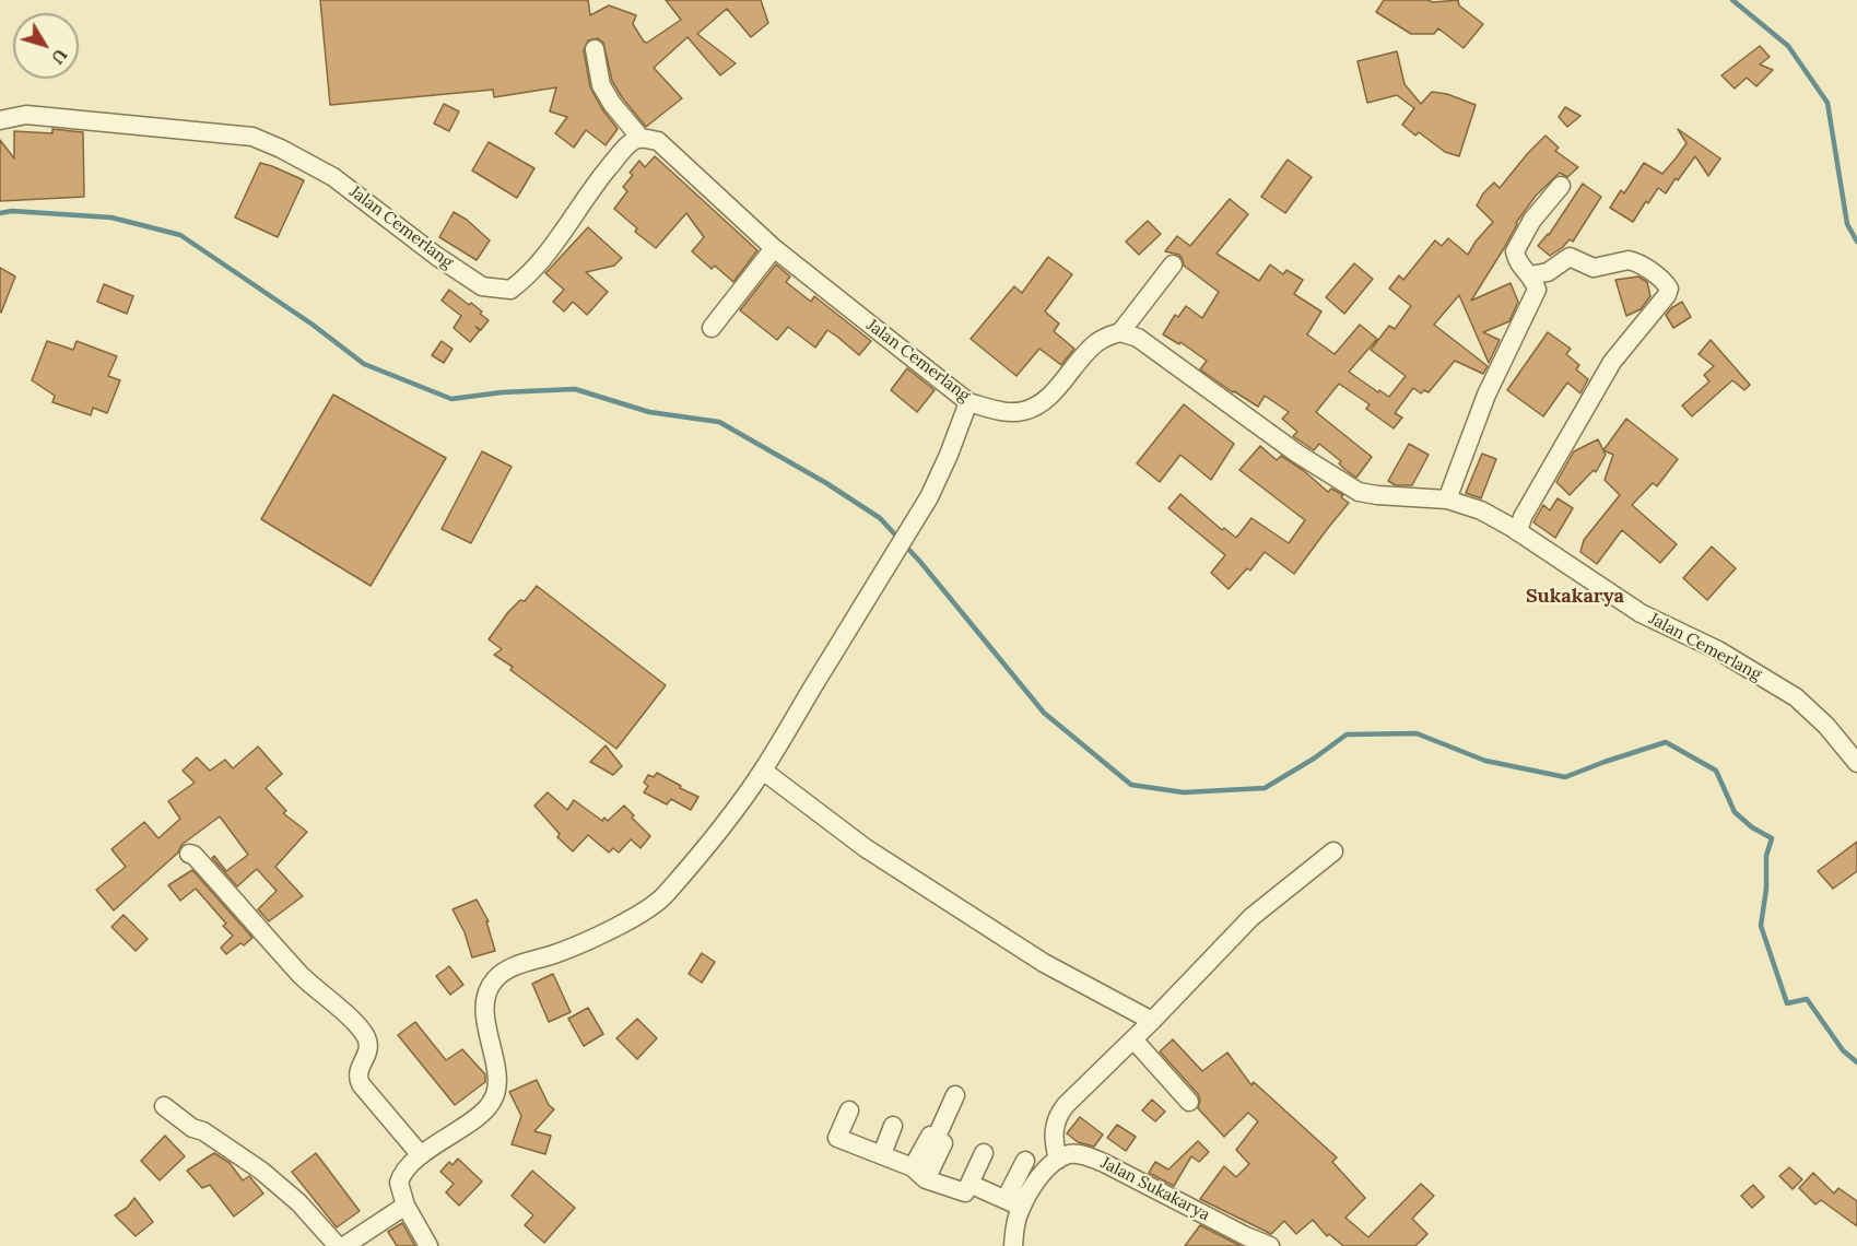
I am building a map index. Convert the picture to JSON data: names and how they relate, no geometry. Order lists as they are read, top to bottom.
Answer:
{
  "streets": {
    "street": ["Jalan Cemerlang", "Jalan Sukakarya"]
  },
  "districts": ["Sukakarya"],
  "north": "bottom right"
}
